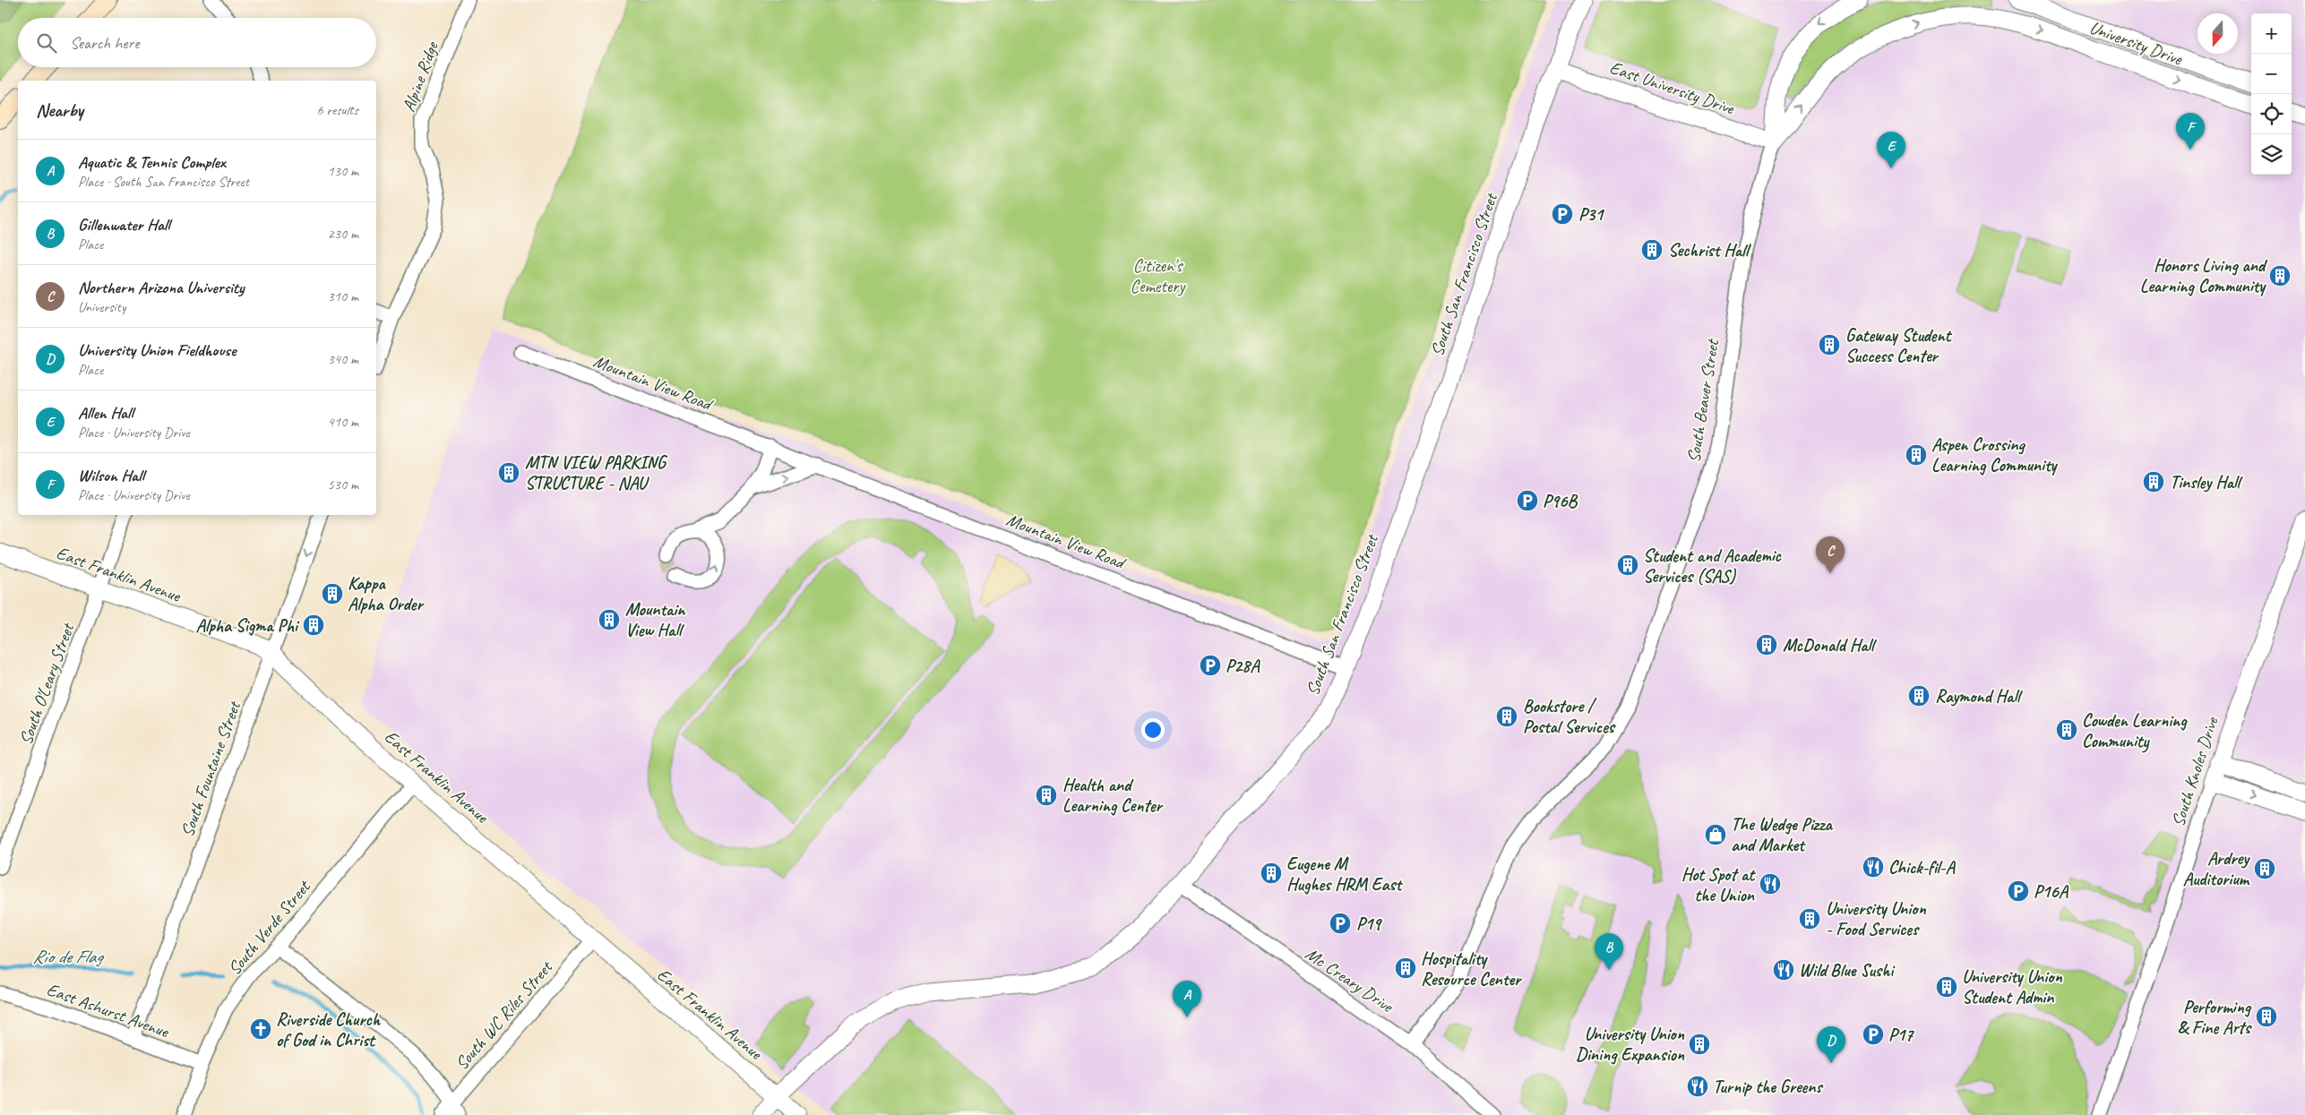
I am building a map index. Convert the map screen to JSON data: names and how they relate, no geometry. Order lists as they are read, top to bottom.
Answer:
{
  "streets": {
    "street": [
      "University Drive",
      "Alpine Ridge",
      "East University Drive",
      "South San Francisco Street",
      "Mountain View Road",
      "South Beaver Street",
      "East Franklin Avenue",
      "South O'Leary Street",
      "South Fountaine Street",
      "South Knoles Drive",
      "South Verde Street",
      "Mc Creary Drive",
      "East Ashurst Avenue",
      "South WC Riles Street"
    ]
  },
  "crossings": [
    ["University Drive", "East University Drive"],
    ["University Drive", "South Beaver Street"],
    ["East University Drive", "South San Francisco Street"],
    ["East University Drive", "South Beaver Street"],
    ["South San Francisco Street", "Mountain View Road"],
    ["South San Francisco Street", "East Franklin Avenue"],
    ["South San Francisco Street", "Mc Creary Drive"],
    ["South Beaver Street", "Mc Creary Drive"],
    ["East Franklin Avenue", "South O'Leary Street"],
    ["East Franklin Avenue", "South Fountaine Street"],
    ["East Franklin Avenue", "South Verde Street"],
    ["East Franklin Avenue", "South WC Riles Street"],
    ["South Fountaine Street", "East Ashurst Avenue"],
    ["South Verde Street", "East Ashurst Avenue"]
  ],
  "water": ["Rio de Flag"],
  "parks": ["Citizen's Cemetery"],
  "places": {
    "parking": [
      "P31",
      "P96B",
      "P28A",
      "P16A",
      "P19",
      "P17"
    ],
    "building": [
      "Sechrist Hall",
      "Honors Living and Learning Community",
      "Gateway Student Success Center",
      "Aspen Crossing Learning Community",
      "MTN VIEW PARKING STRUCTURE - NAU",
      "Tinsley Hall",
      "Student and Academic Services (SAS)",
      "Kappa Alpha Order",
      "Mountain View Hall",
      "Alpha Sigma Phi",
      "McDonald Hall",
      "Raymond Hall",
      "Bookstore / Postal Services",
      "Cowden Learning Community",
      "Health and Learning Center",
      "Ardrey Auditorium",
      "Eugene M Hughes HRM East",
      "University Union - Food Services",
      "Hospitality Resource Center",
      "University Union Student Admin",
      "Performing & Fine Arts",
      "University Union Dining Expansion"
    ],
    "shop": ["The Wedge Pizza and Market"],
    "restaurant": [
      "Chick-fil-A",
      "Hot Spot at the Union",
      "Wild Blue Sushi",
      "Turnip the Greens"
    ],
    "church": ["Riverside Church of God in Christ"]
  },
  "north": "bottom",
  "page": {
    "map_buttons": ["+", "−"],
    "search": "Search here",
    "heading": ["Nearby", "6 results"],
    "pins": [
      "F",
      "E",
      "C",
      "B",
      "A",
      "D"
    ],
    "list": [
      {
        "mark": "A",
        "name": "Aquatic & Tennis Complex",
        "note": "Place · South San Francisco Street",
        "value": "130 m"
      },
      {
        "mark": "B",
        "name": "Gillenwater Hall",
        "note": "Place",
        "value": "230 m"
      },
      {
        "mark": "C",
        "name": "Northern Arizona University",
        "note": "University",
        "value": "310 m"
      },
      {
        "mark": "D",
        "name": "University Union Fieldhouse",
        "note": "Place",
        "value": "340 m"
      },
      {
        "mark": "E",
        "name": "Allen Hall",
        "note": "Place · University Drive",
        "value": "410 m"
      },
      {
        "mark": "F",
        "name": "Wilson Hall",
        "note": "Place · University Drive",
        "value": "530 m"
      }
    ]
  }
}
